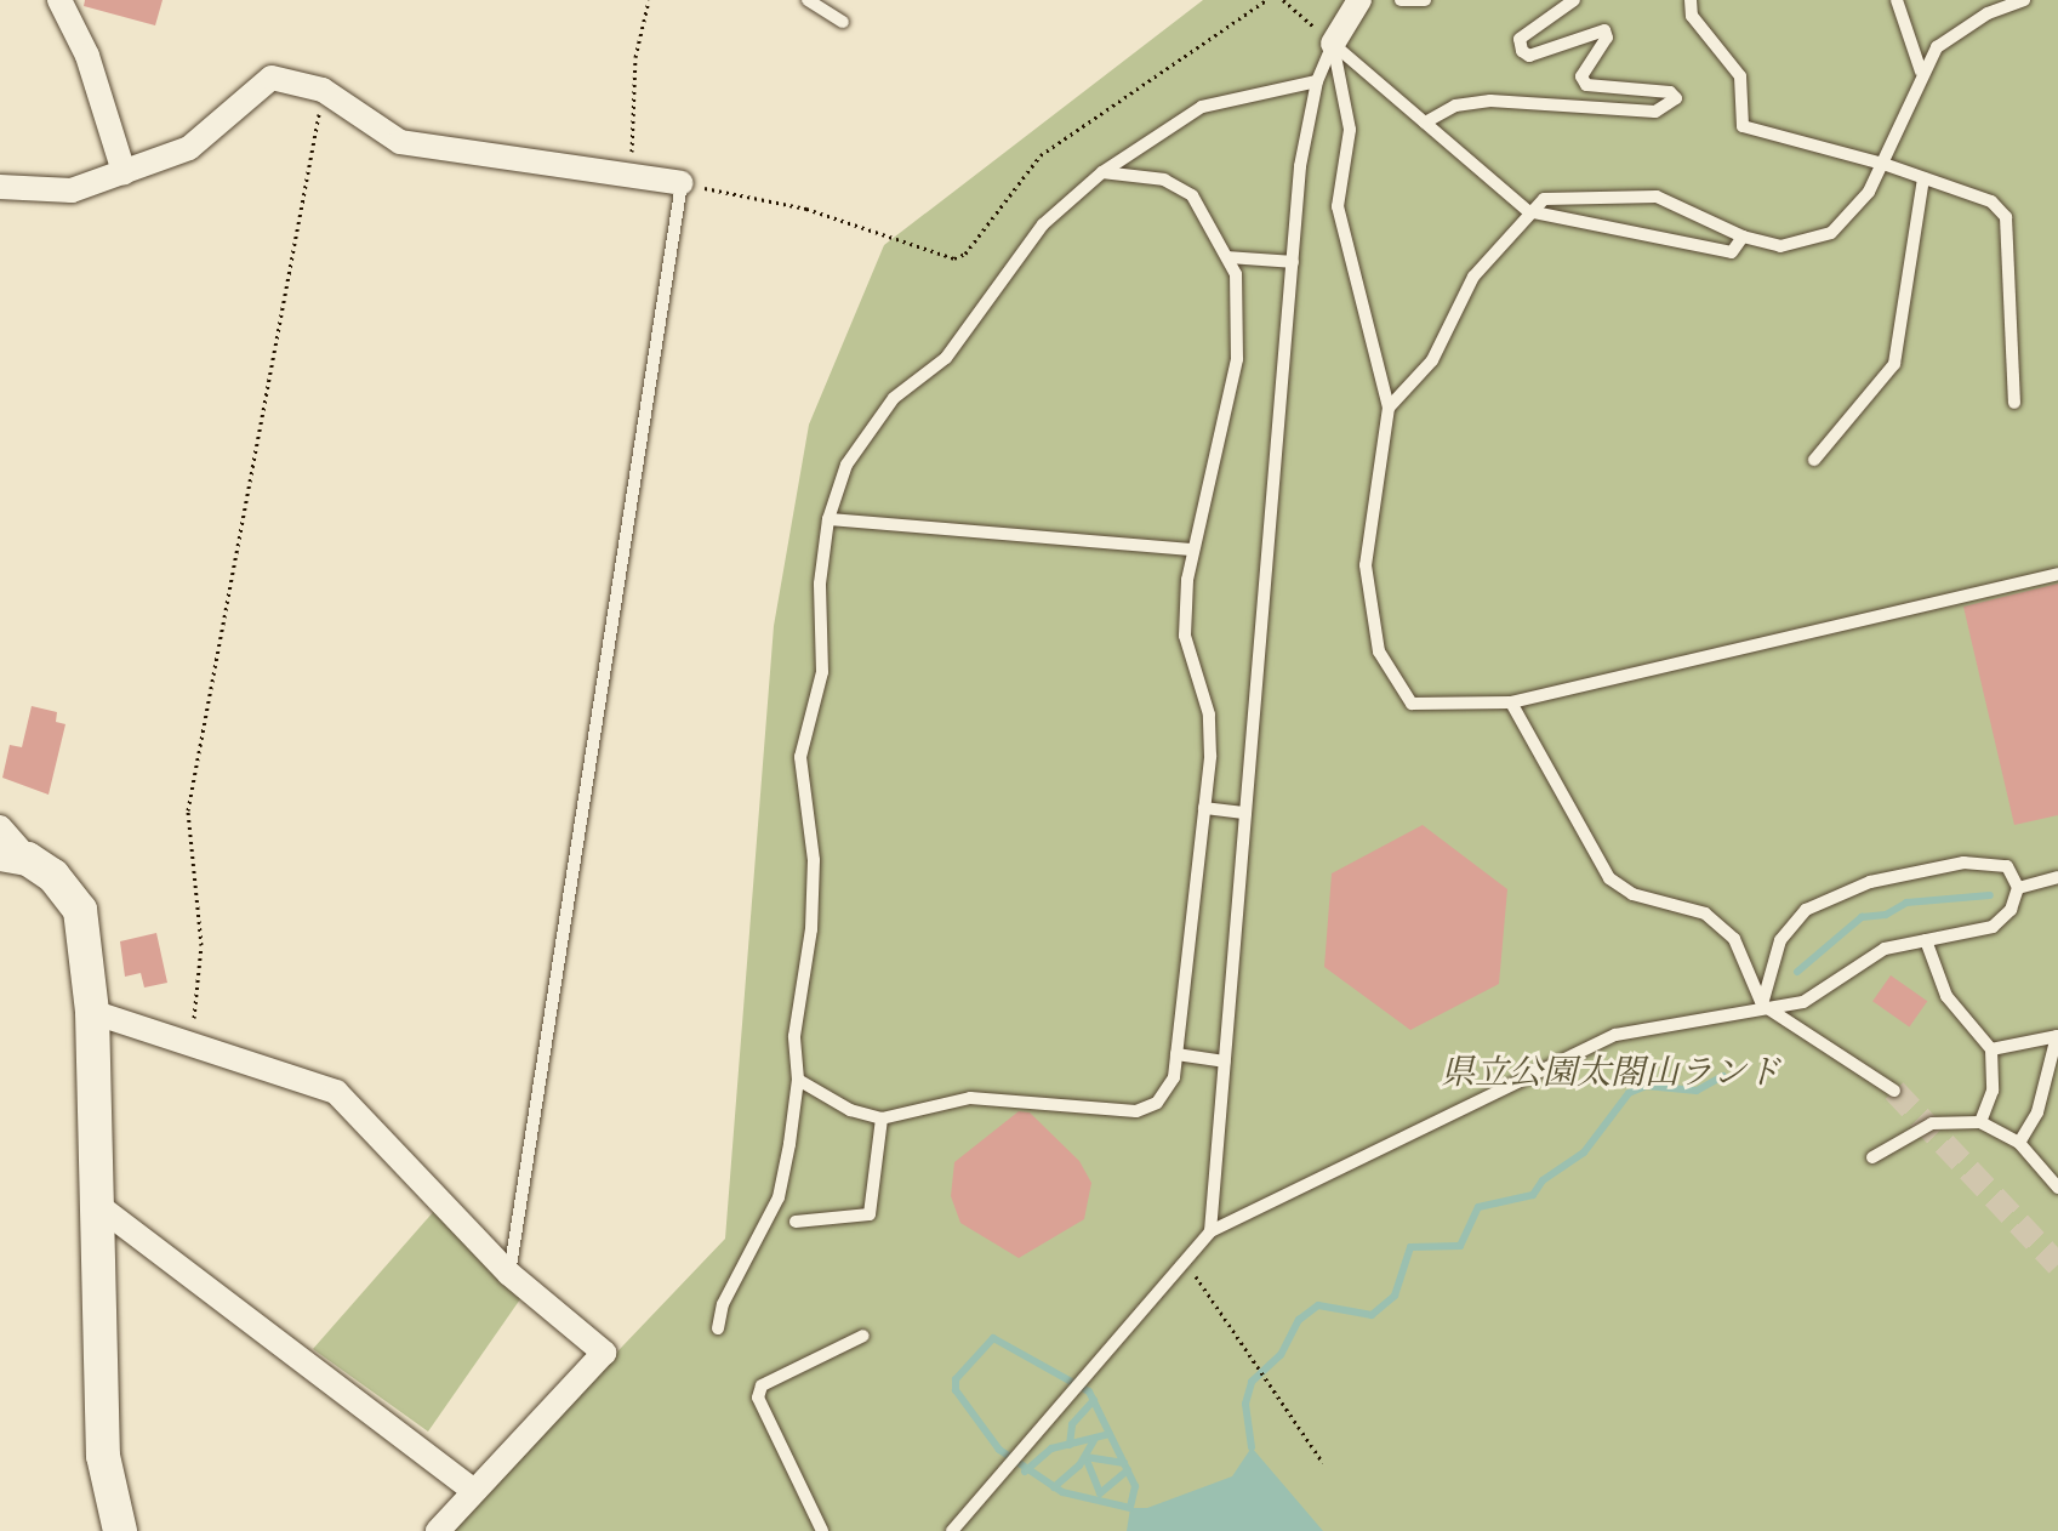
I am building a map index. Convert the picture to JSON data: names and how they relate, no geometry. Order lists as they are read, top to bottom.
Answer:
{
  "parks": ["県立公園太閤山ランド"]
}
